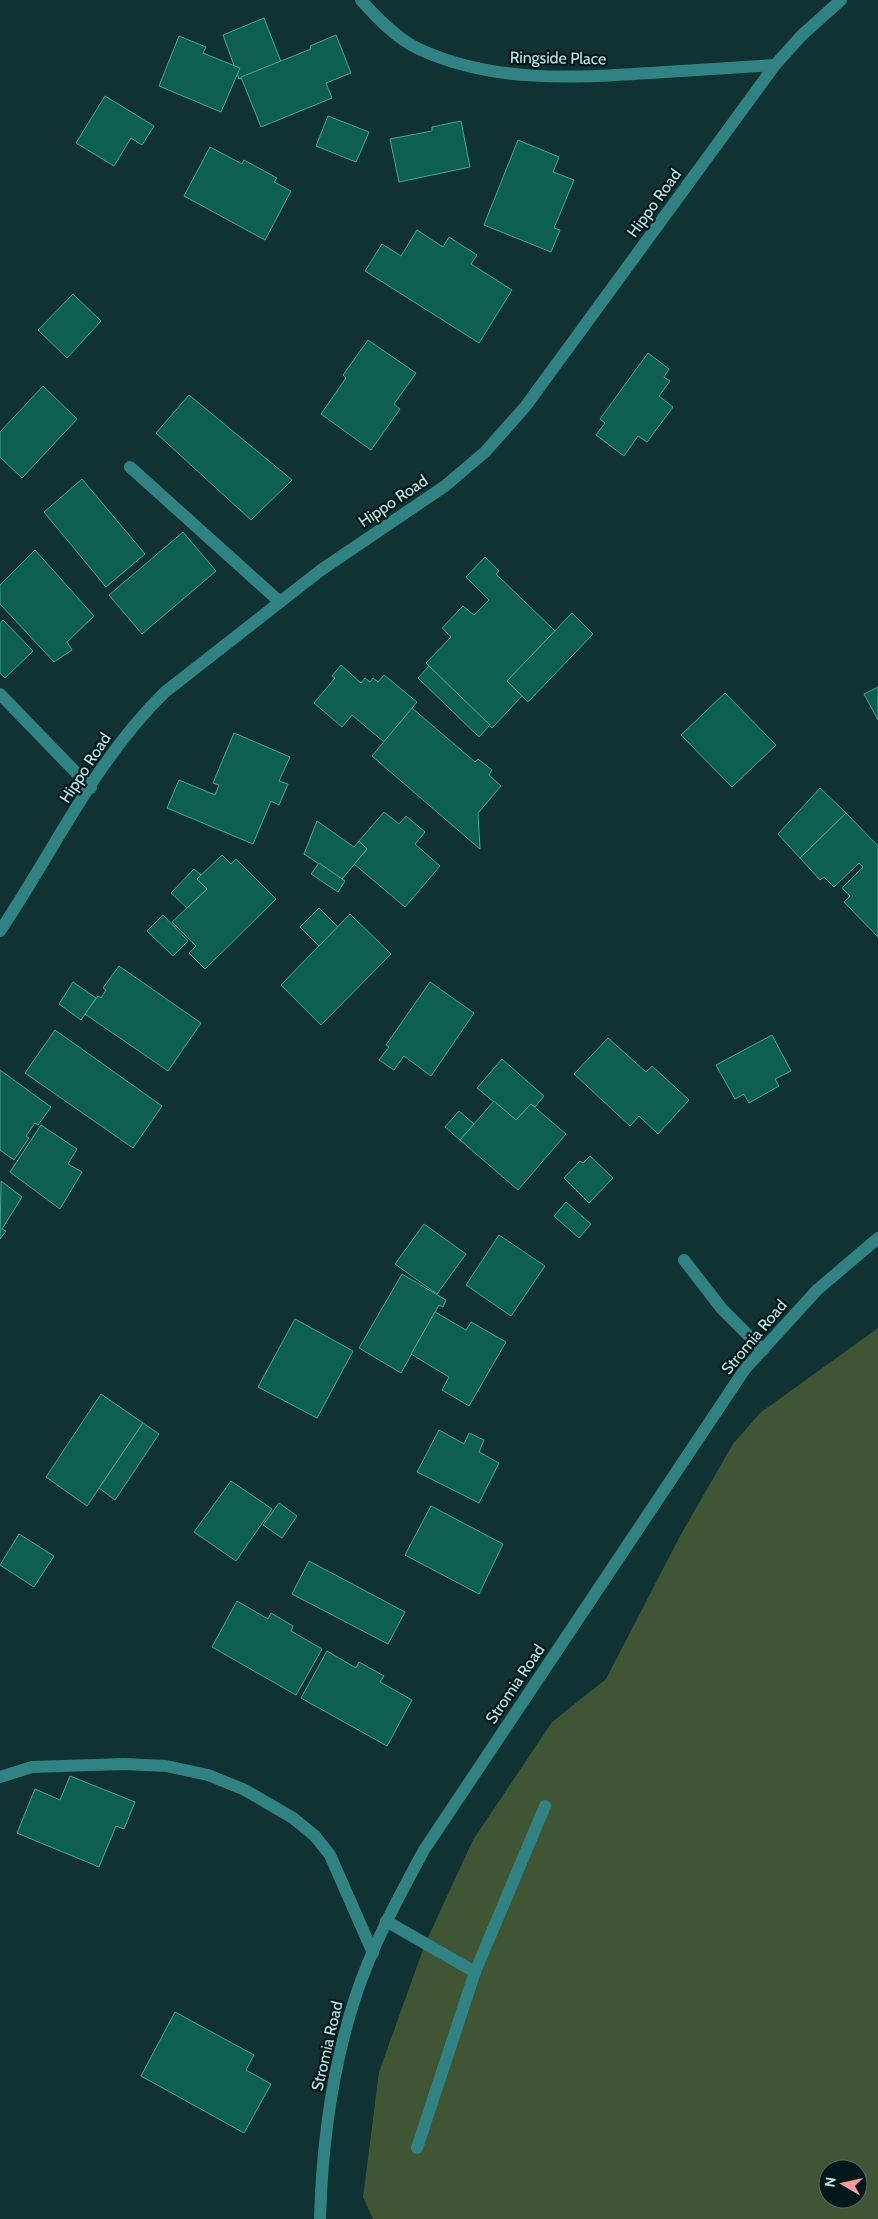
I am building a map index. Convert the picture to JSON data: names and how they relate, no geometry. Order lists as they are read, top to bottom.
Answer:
{
  "streets": {
    "street": ["Ringside Place", "Hippo Road", "Stromia Road"]
  },
  "crossings": [
    ["Ringside Place", "Hippo Road"]
  ],
  "north": "left"
}
